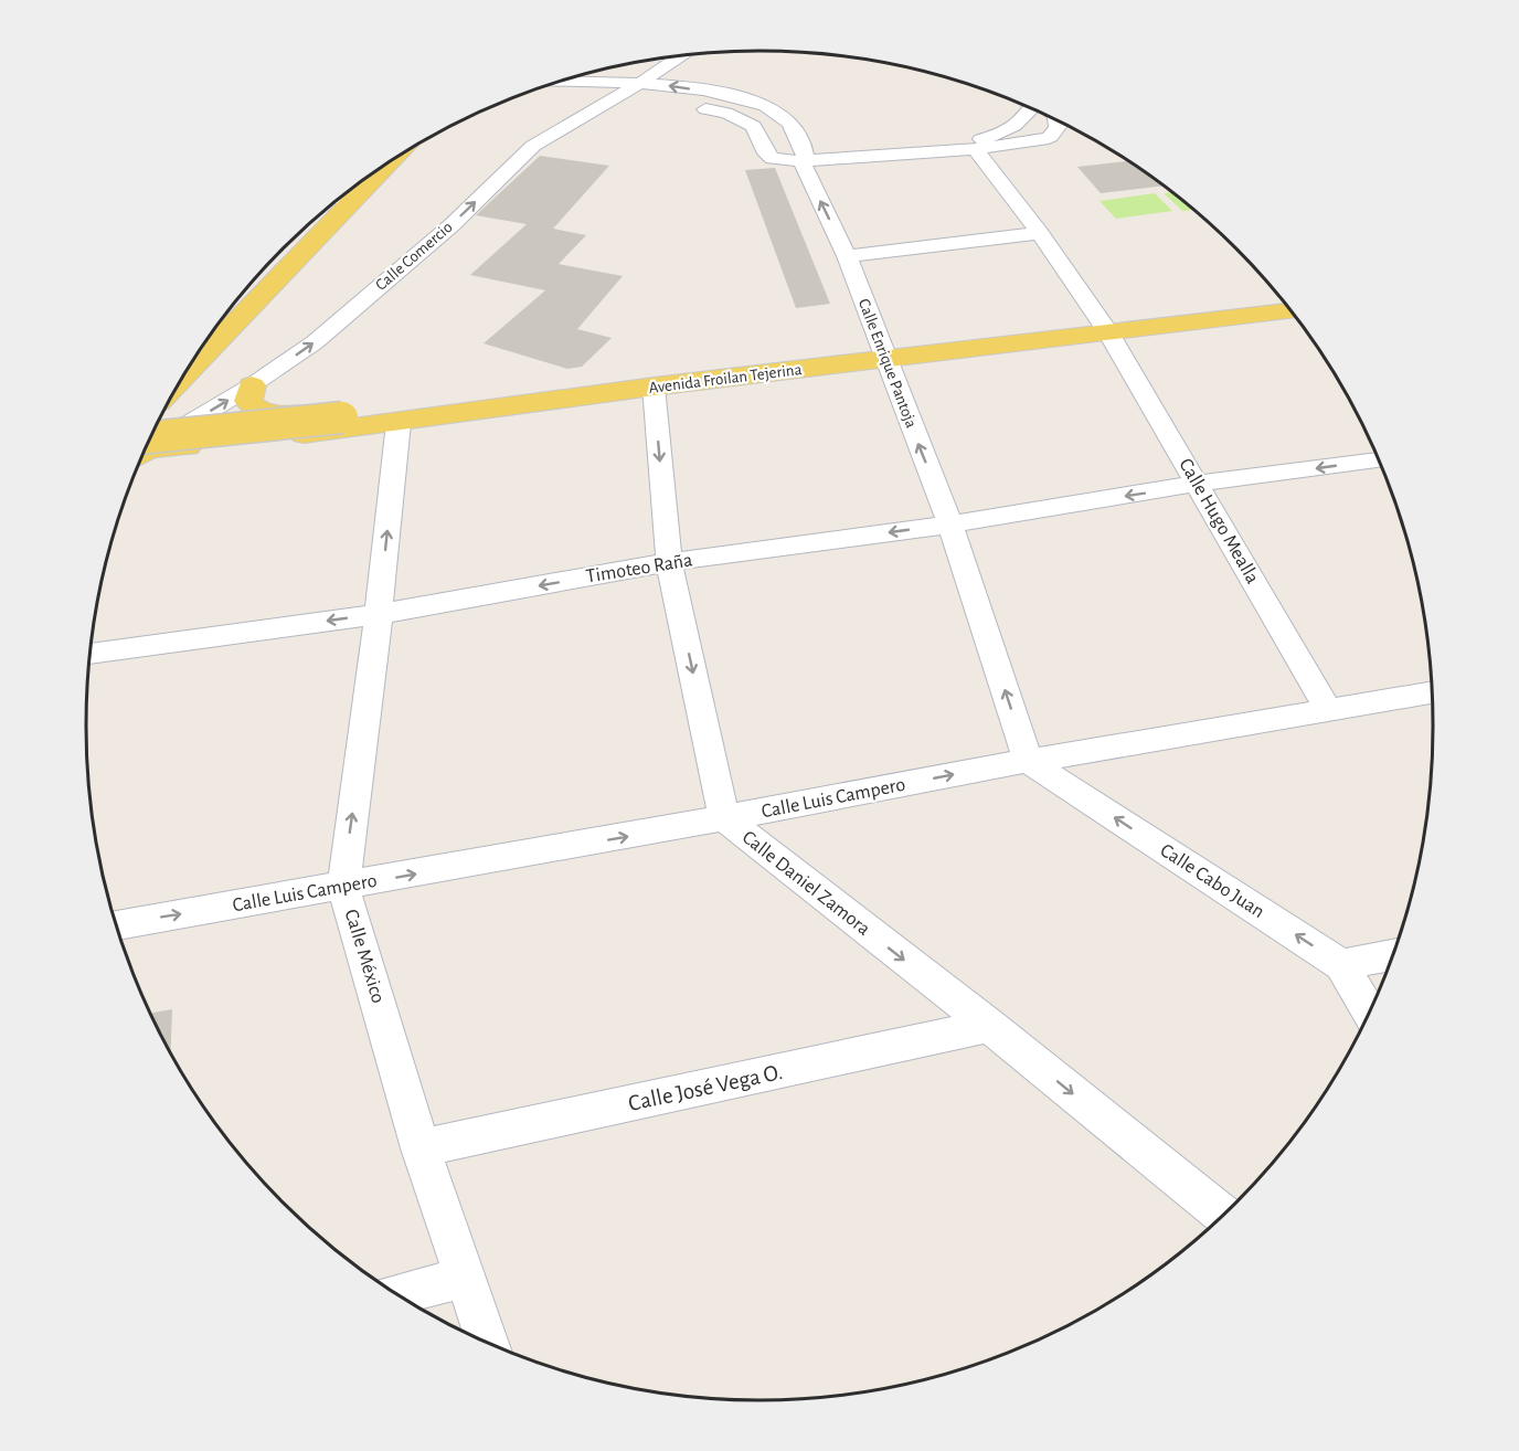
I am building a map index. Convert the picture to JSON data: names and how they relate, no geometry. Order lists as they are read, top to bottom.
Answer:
{
  "streets": {
    "main road": ["Avenida Froilan Tejerina"],
    "street": [
      "Calle Comercio",
      "Calle Enrique Pantoja",
      "Calle Hugo Mealla",
      "Timoteo Raña",
      "Calle Luis Campero",
      "Calle Cabo Juan",
      "Calle Daniel Zamora",
      "Calle México",
      "Calle José Vega O."
    ]
  },
  "crossings": [
    ["Calle Comercio", "Calle Enrique Pantoja"],
    ["Calle Enrique Pantoja", "Avenida Froilan Tejerina"],
    ["Calle Enrique Pantoja", "Timoteo Raña"],
    ["Calle Enrique Pantoja", "Calle Luis Campero"],
    ["Calle Enrique Pantoja", "Calle Cabo Juan"],
    ["Avenida Froilan Tejerina", "Calle Hugo Mealla"],
    ["Avenida Froilan Tejerina", "Calle Daniel Zamora"],
    ["Avenida Froilan Tejerina", "Calle México"],
    ["Calle Hugo Mealla", "Timoteo Raña"],
    ["Calle Hugo Mealla", "Calle Luis Campero"],
    ["Timoteo Raña", "Calle Daniel Zamora"],
    ["Timoteo Raña", "Calle México"],
    ["Calle Luis Campero", "Calle Cabo Juan"],
    ["Calle Luis Campero", "Calle Daniel Zamora"],
    ["Calle Luis Campero", "Calle México"],
    ["Calle Daniel Zamora", "Calle José Vega O."],
    ["Calle México", "Calle José Vega O."]
  ],
  "one_way": [
    "Calle Comercio",
    "Calle Enrique Pantoja",
    "Timoteo Raña",
    "Calle Luis Campero",
    "Calle Cabo Juan",
    "Calle Daniel Zamora",
    "Calle México"
  ]
}
